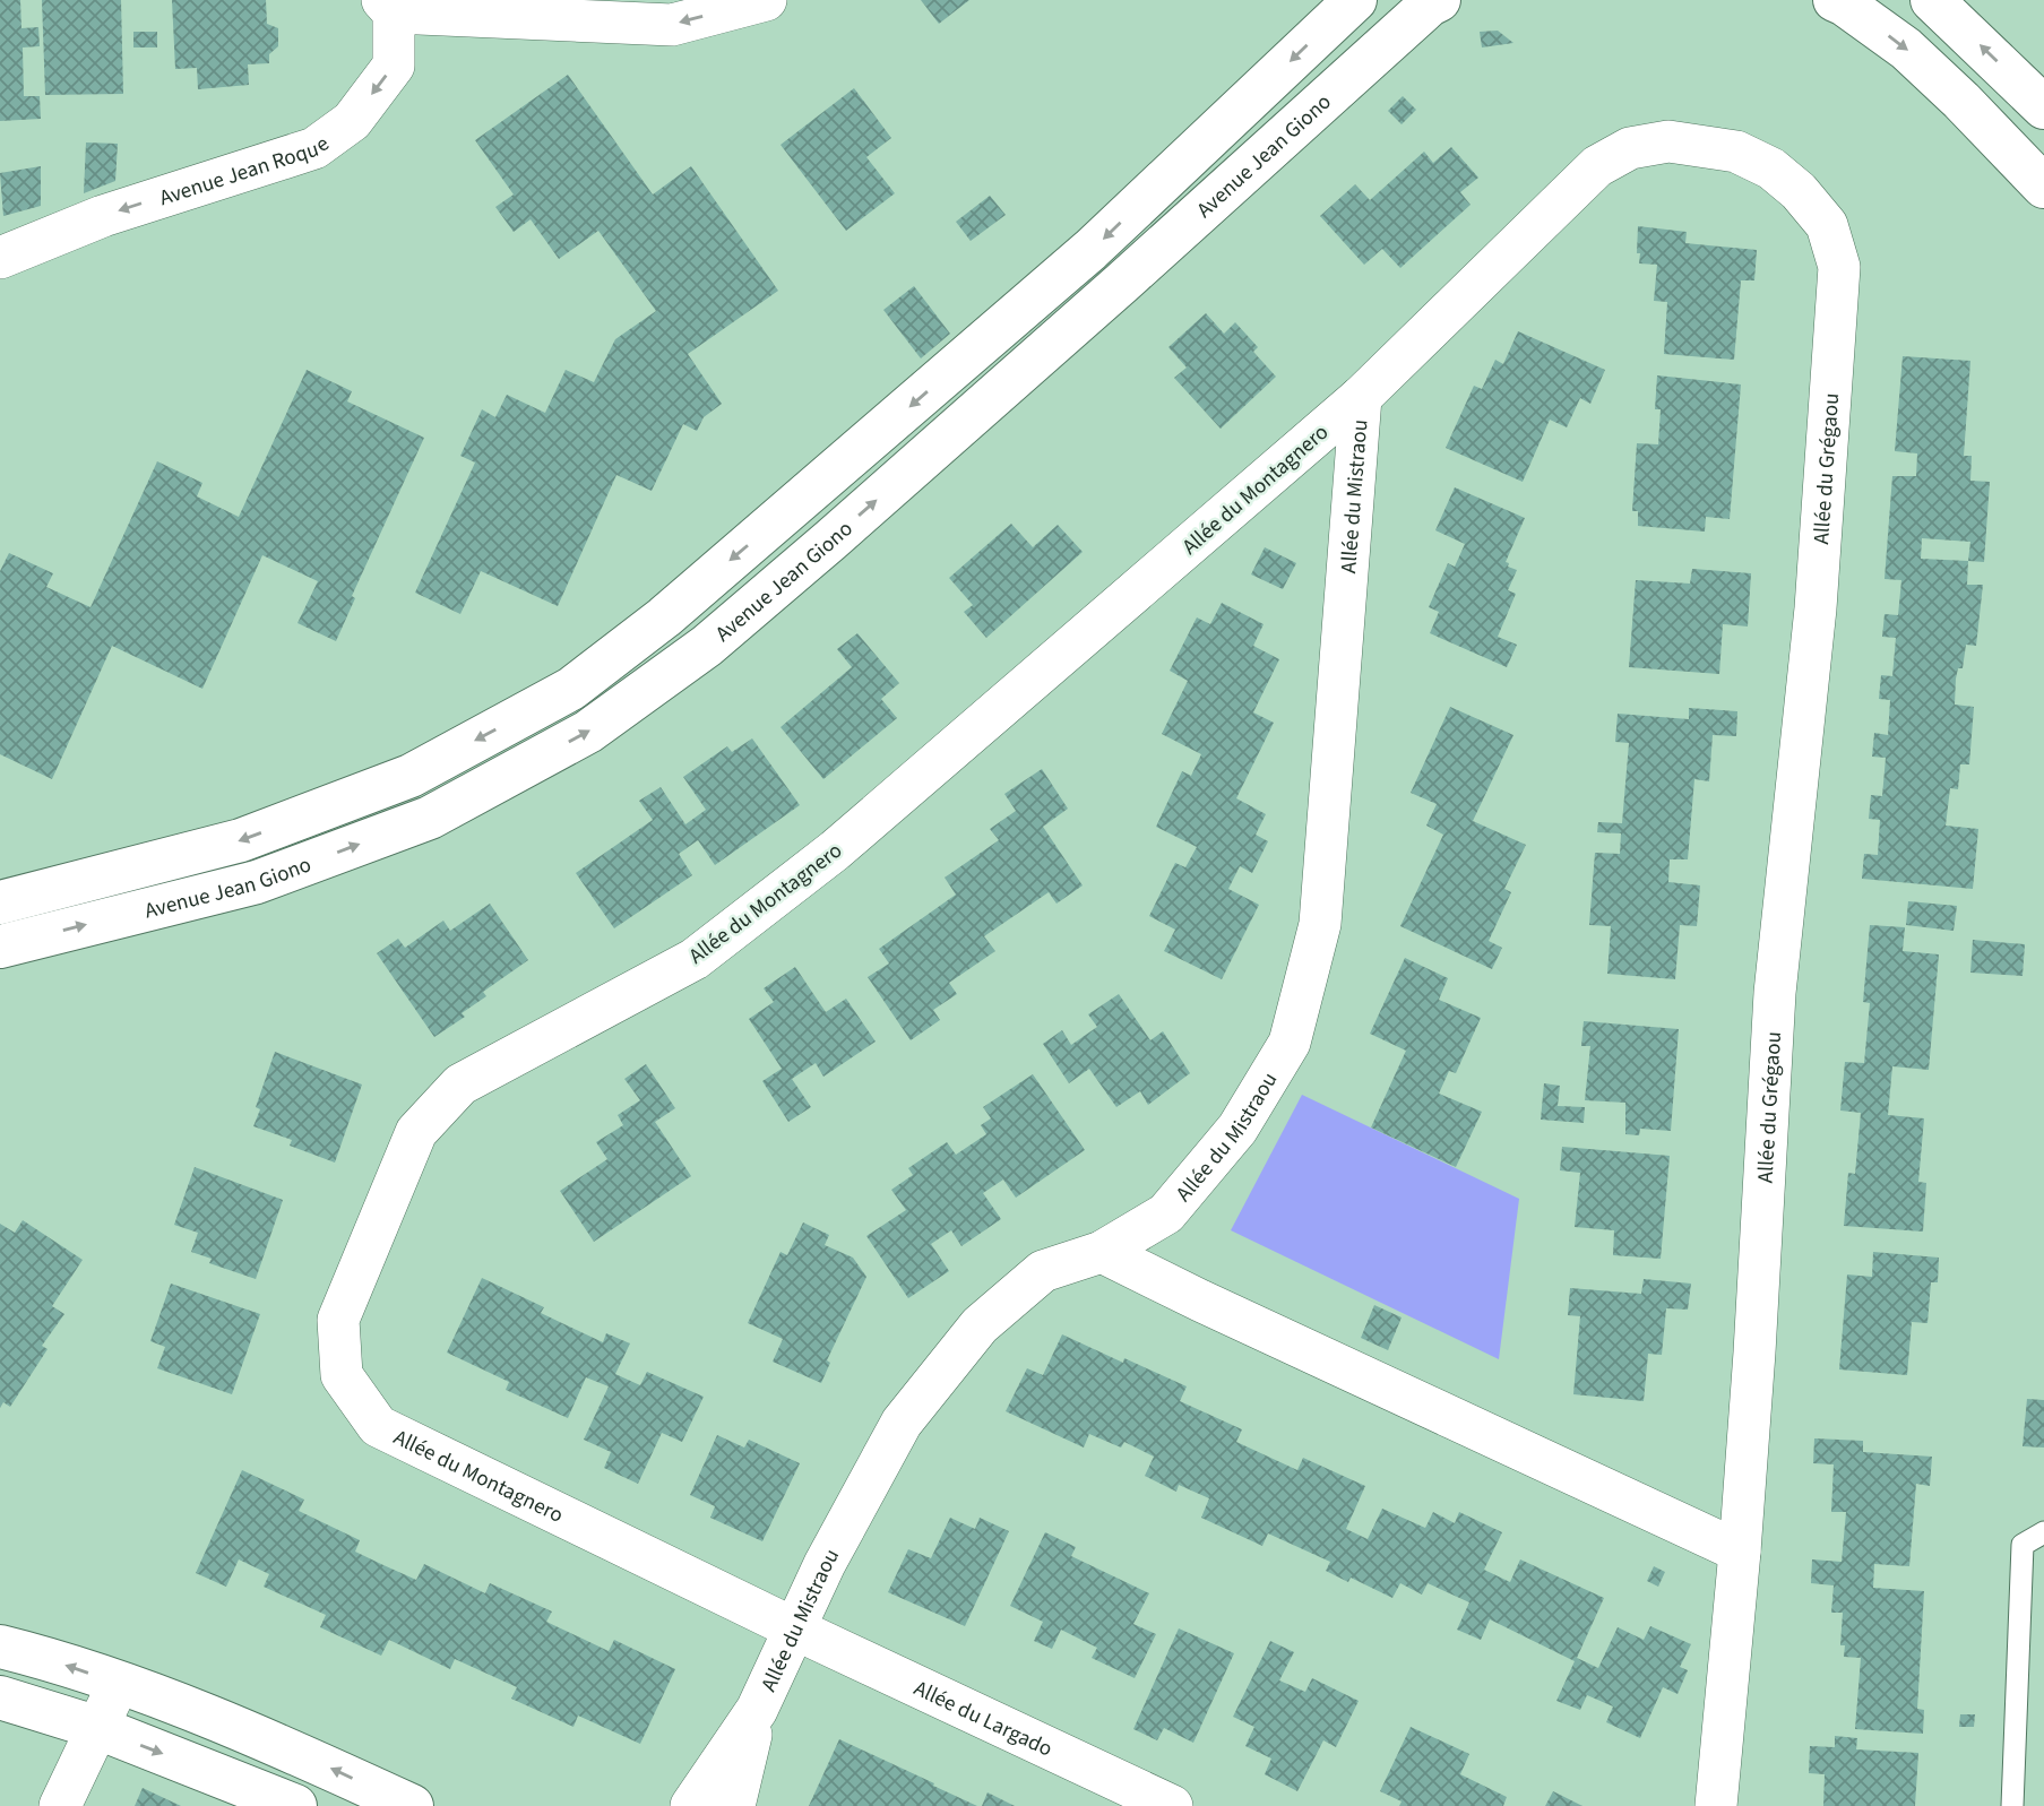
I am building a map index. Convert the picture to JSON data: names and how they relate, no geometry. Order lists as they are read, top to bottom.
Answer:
{
  "streets": {
    "street": [
      "Avenue Jean Giono",
      "Avenue Jean Roque",
      "Allée du Grégaou",
      "Allée du Montagnero",
      "Allée du Mistraou",
      "Allée du Largado"
    ]
  },
  "crossings": [
    ["Allée du Grégaou", "Allée du Montagnero"],
    ["Allée du Montagnero", "Allée du Mistraou"],
    ["Allée du Montagnero", "Allée du Largado"],
    ["Allée du Mistraou", "Allée du Largado"]
  ],
  "one_way": ["Avenue Jean Roque"]
}
